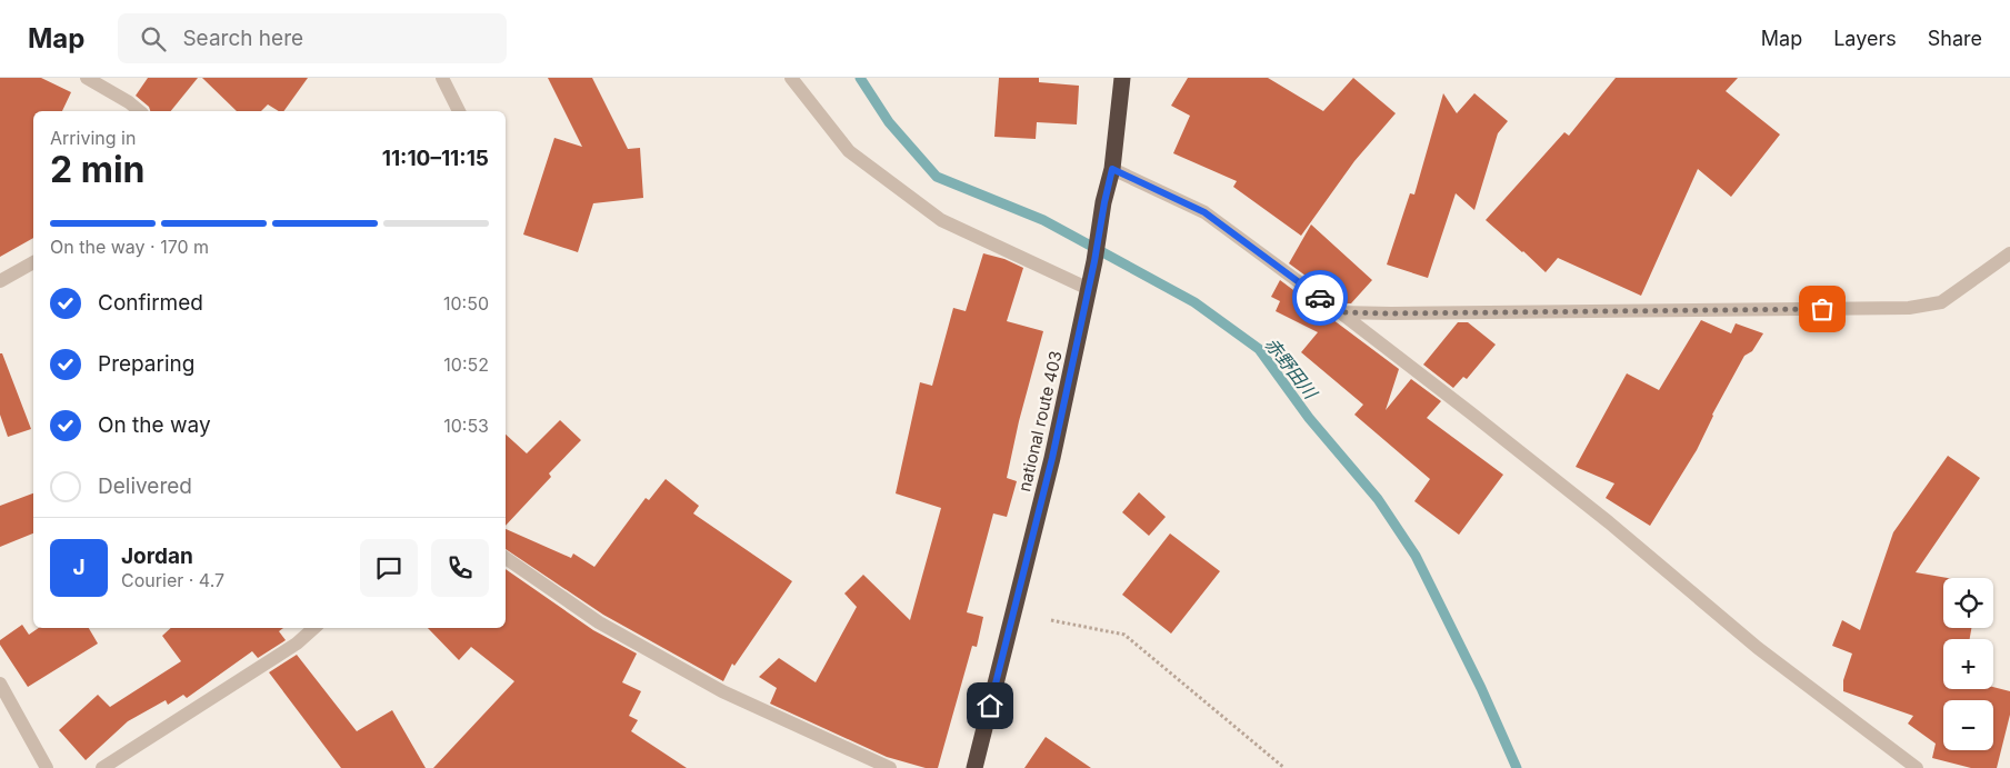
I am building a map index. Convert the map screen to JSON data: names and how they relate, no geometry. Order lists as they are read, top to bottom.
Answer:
{
  "streets": {
    "highway": ["national route 403"]
  },
  "water": ["赤野田川"],
  "page": {
    "header": "Map",
    "search": "Search here",
    "nav": ["Map", "Layers", "Share"],
    "heading": ["2 min", "Arriving in", "11:10–11:15"],
    "panel": ["Jordan", "Courier · 4.7"],
    "bar": "On the way · 170 m",
    "list": [
      ["Confirmed", "10:50"],
      ["Preparing", "10:52"],
      ["On the way", "10:53"],
      "Delivered"
    ],
    "round": "J",
    "map_buttons": ["+", "−"]
  }
}
